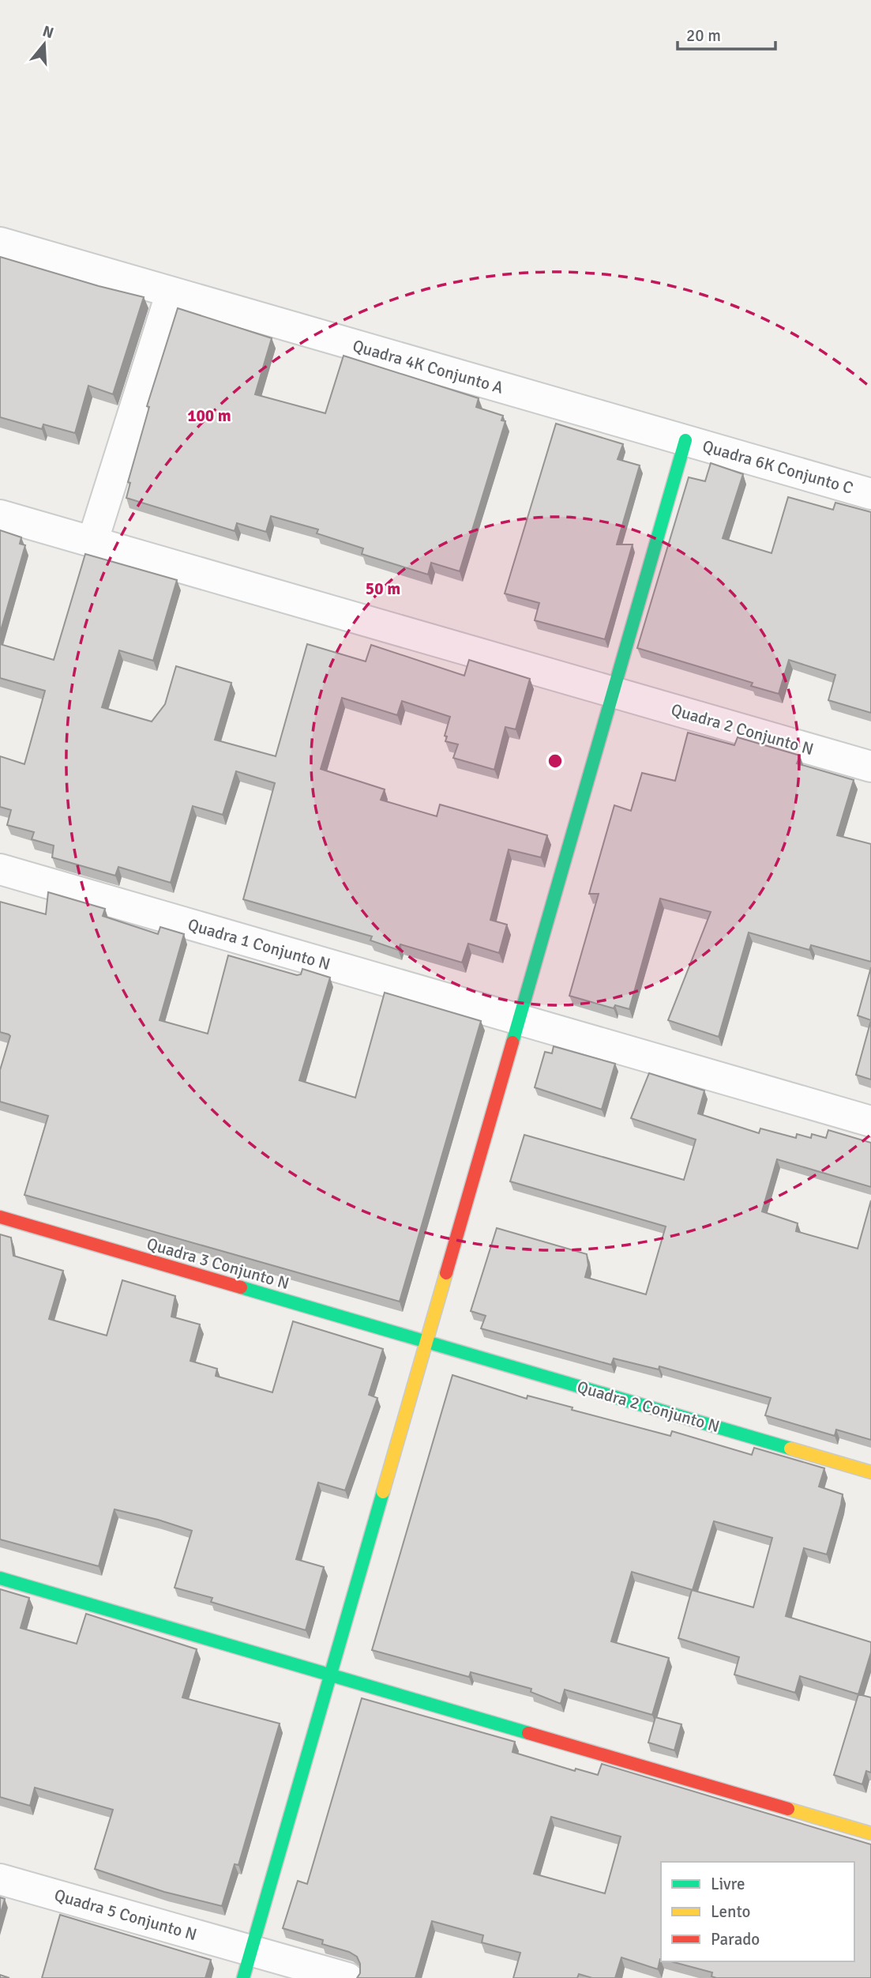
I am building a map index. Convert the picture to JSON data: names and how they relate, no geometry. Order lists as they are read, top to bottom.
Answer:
{
  "streets": {
    "street": [
      "Quadra 4K Conjunto A",
      "Quadra 6K Conjunto C",
      "Quadra 2 Conjunto N",
      "Quadra 1 Conjunto N",
      "Quadra 3 Conjunto N",
      "Quadra 5 Conjunto N"
    ]
  },
  "crossings": [
    ["Quadra 4K Conjunto A", "Quadra 6K Conjunto C"],
    ["Quadra 2 Conjunto N", "Quadra 3 Conjunto N"]
  ],
  "legend": ["Livre", "Lento", "Parado"],
  "scale_bar": "20 m",
  "north": "top",
  "rings": ["100 m", "50 m"]
}
